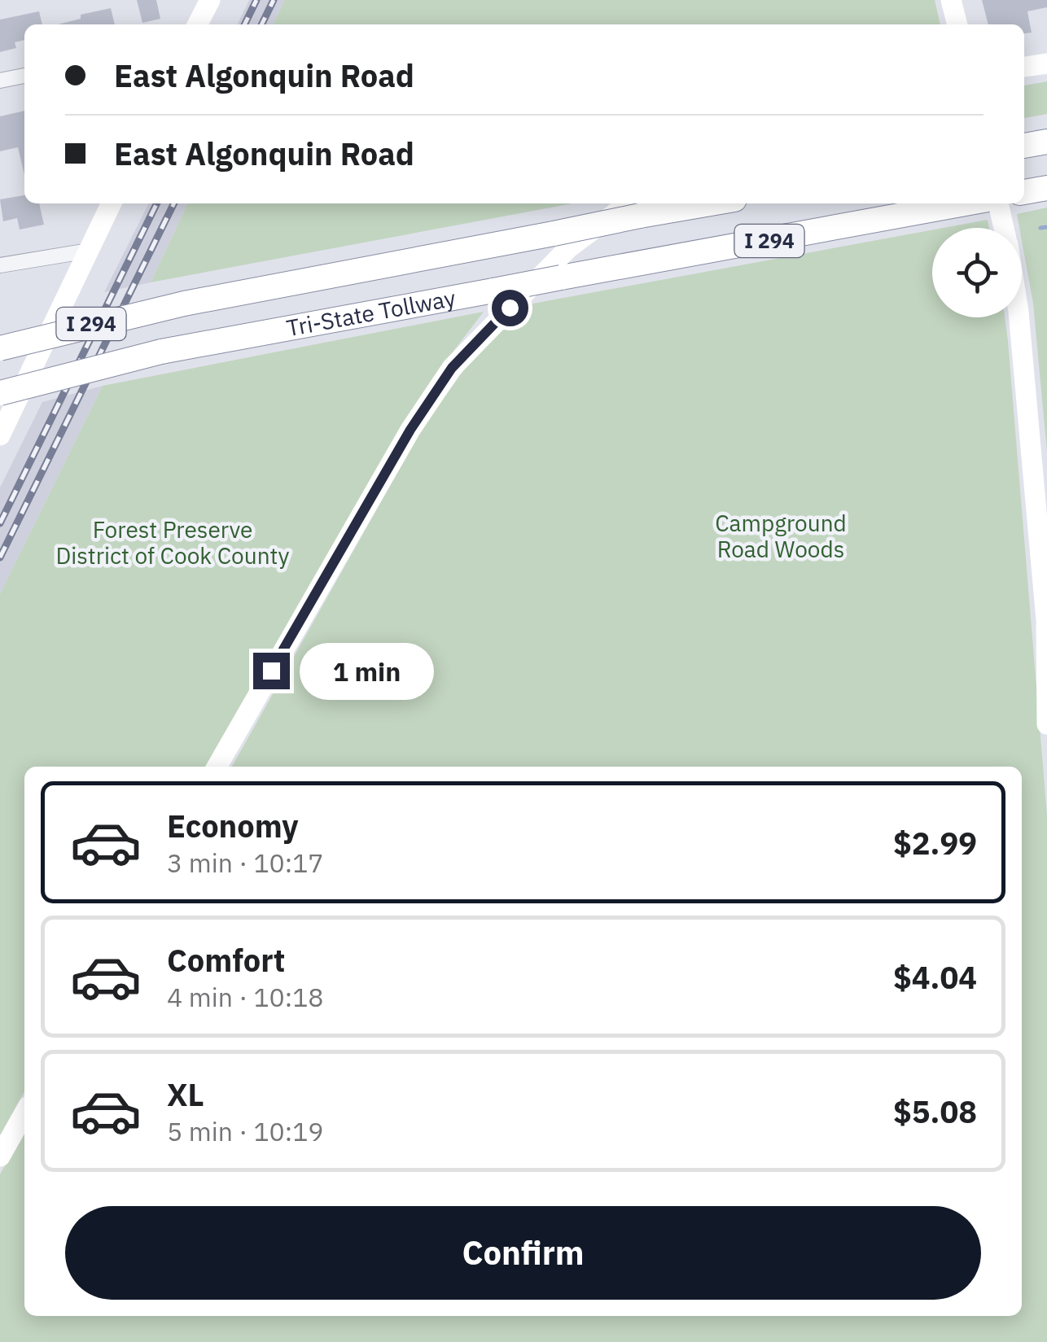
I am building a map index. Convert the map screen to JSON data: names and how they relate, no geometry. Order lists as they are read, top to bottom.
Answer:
{
  "streets": {
    "highway": ["I 294", "Tri-State Tollway"]
  },
  "parks": ["Campground Road Woods", "Forest Preserve District of Cook County"],
  "page": {
    "banner": ["East Algonquin Road", "East Algonquin Road"],
    "bubble": "1 min",
    "list": [
      {
        "name": "Economy",
        "note": "3 min · 10:17",
        "value": "$2.99"
      },
      {
        "name": "Comfort",
        "note": "4 min · 10:18",
        "value": "$4.04"
      },
      {
        "name": "XL",
        "note": "5 min · 10:19",
        "value": "$5.08"
      }
    ],
    "buttons": "Confirm"
  }
}
